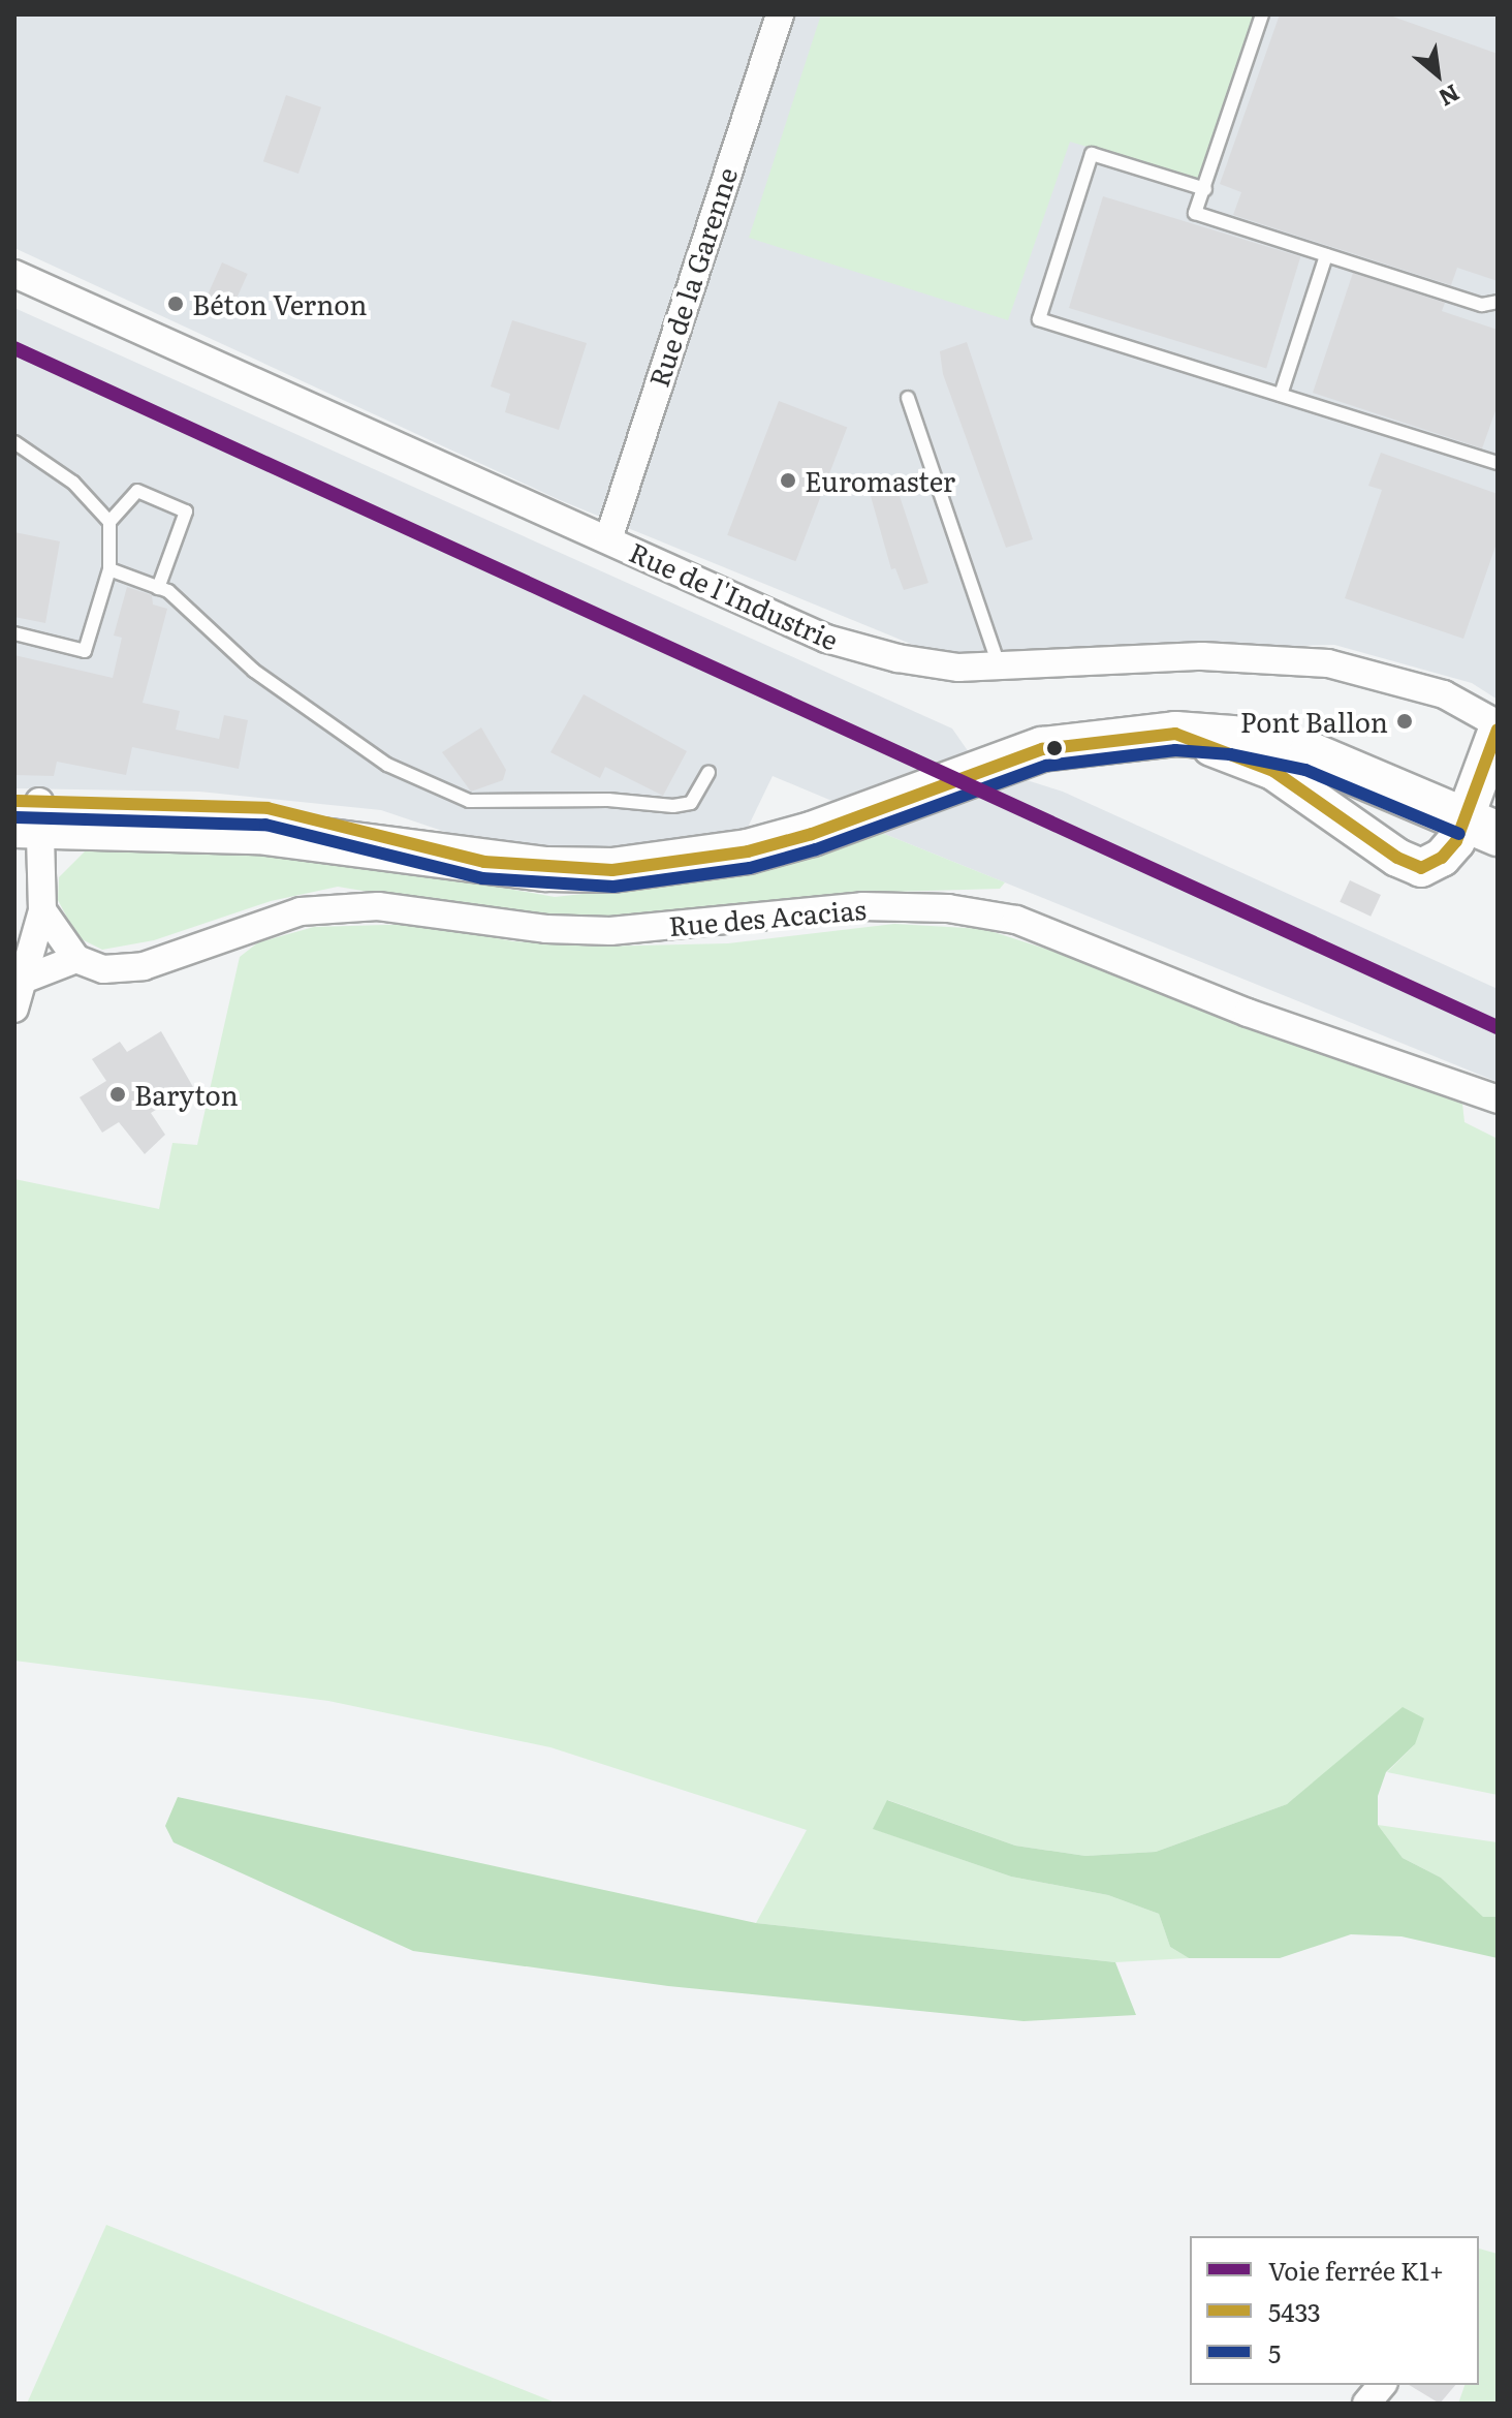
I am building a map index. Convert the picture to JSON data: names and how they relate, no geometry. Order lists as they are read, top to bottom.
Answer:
{
  "streets": {
    "street": ["Rue de la Garenne", "Rue de l'Industrie", "Rue des Acacias"]
  },
  "crossings": [
    ["Rue de la Garenne", "Rue de l'Industrie"]
  ],
  "places": [
    "Béton Vernon",
    "Euromaster",
    "Pont Ballon",
    "Baryton"
  ],
  "lines": ["rail line K1+", "transit line 5433", "transit line 5"],
  "legend": ["Voie ferrée K1+", "5433", "5"],
  "north": "bottom right"
}
